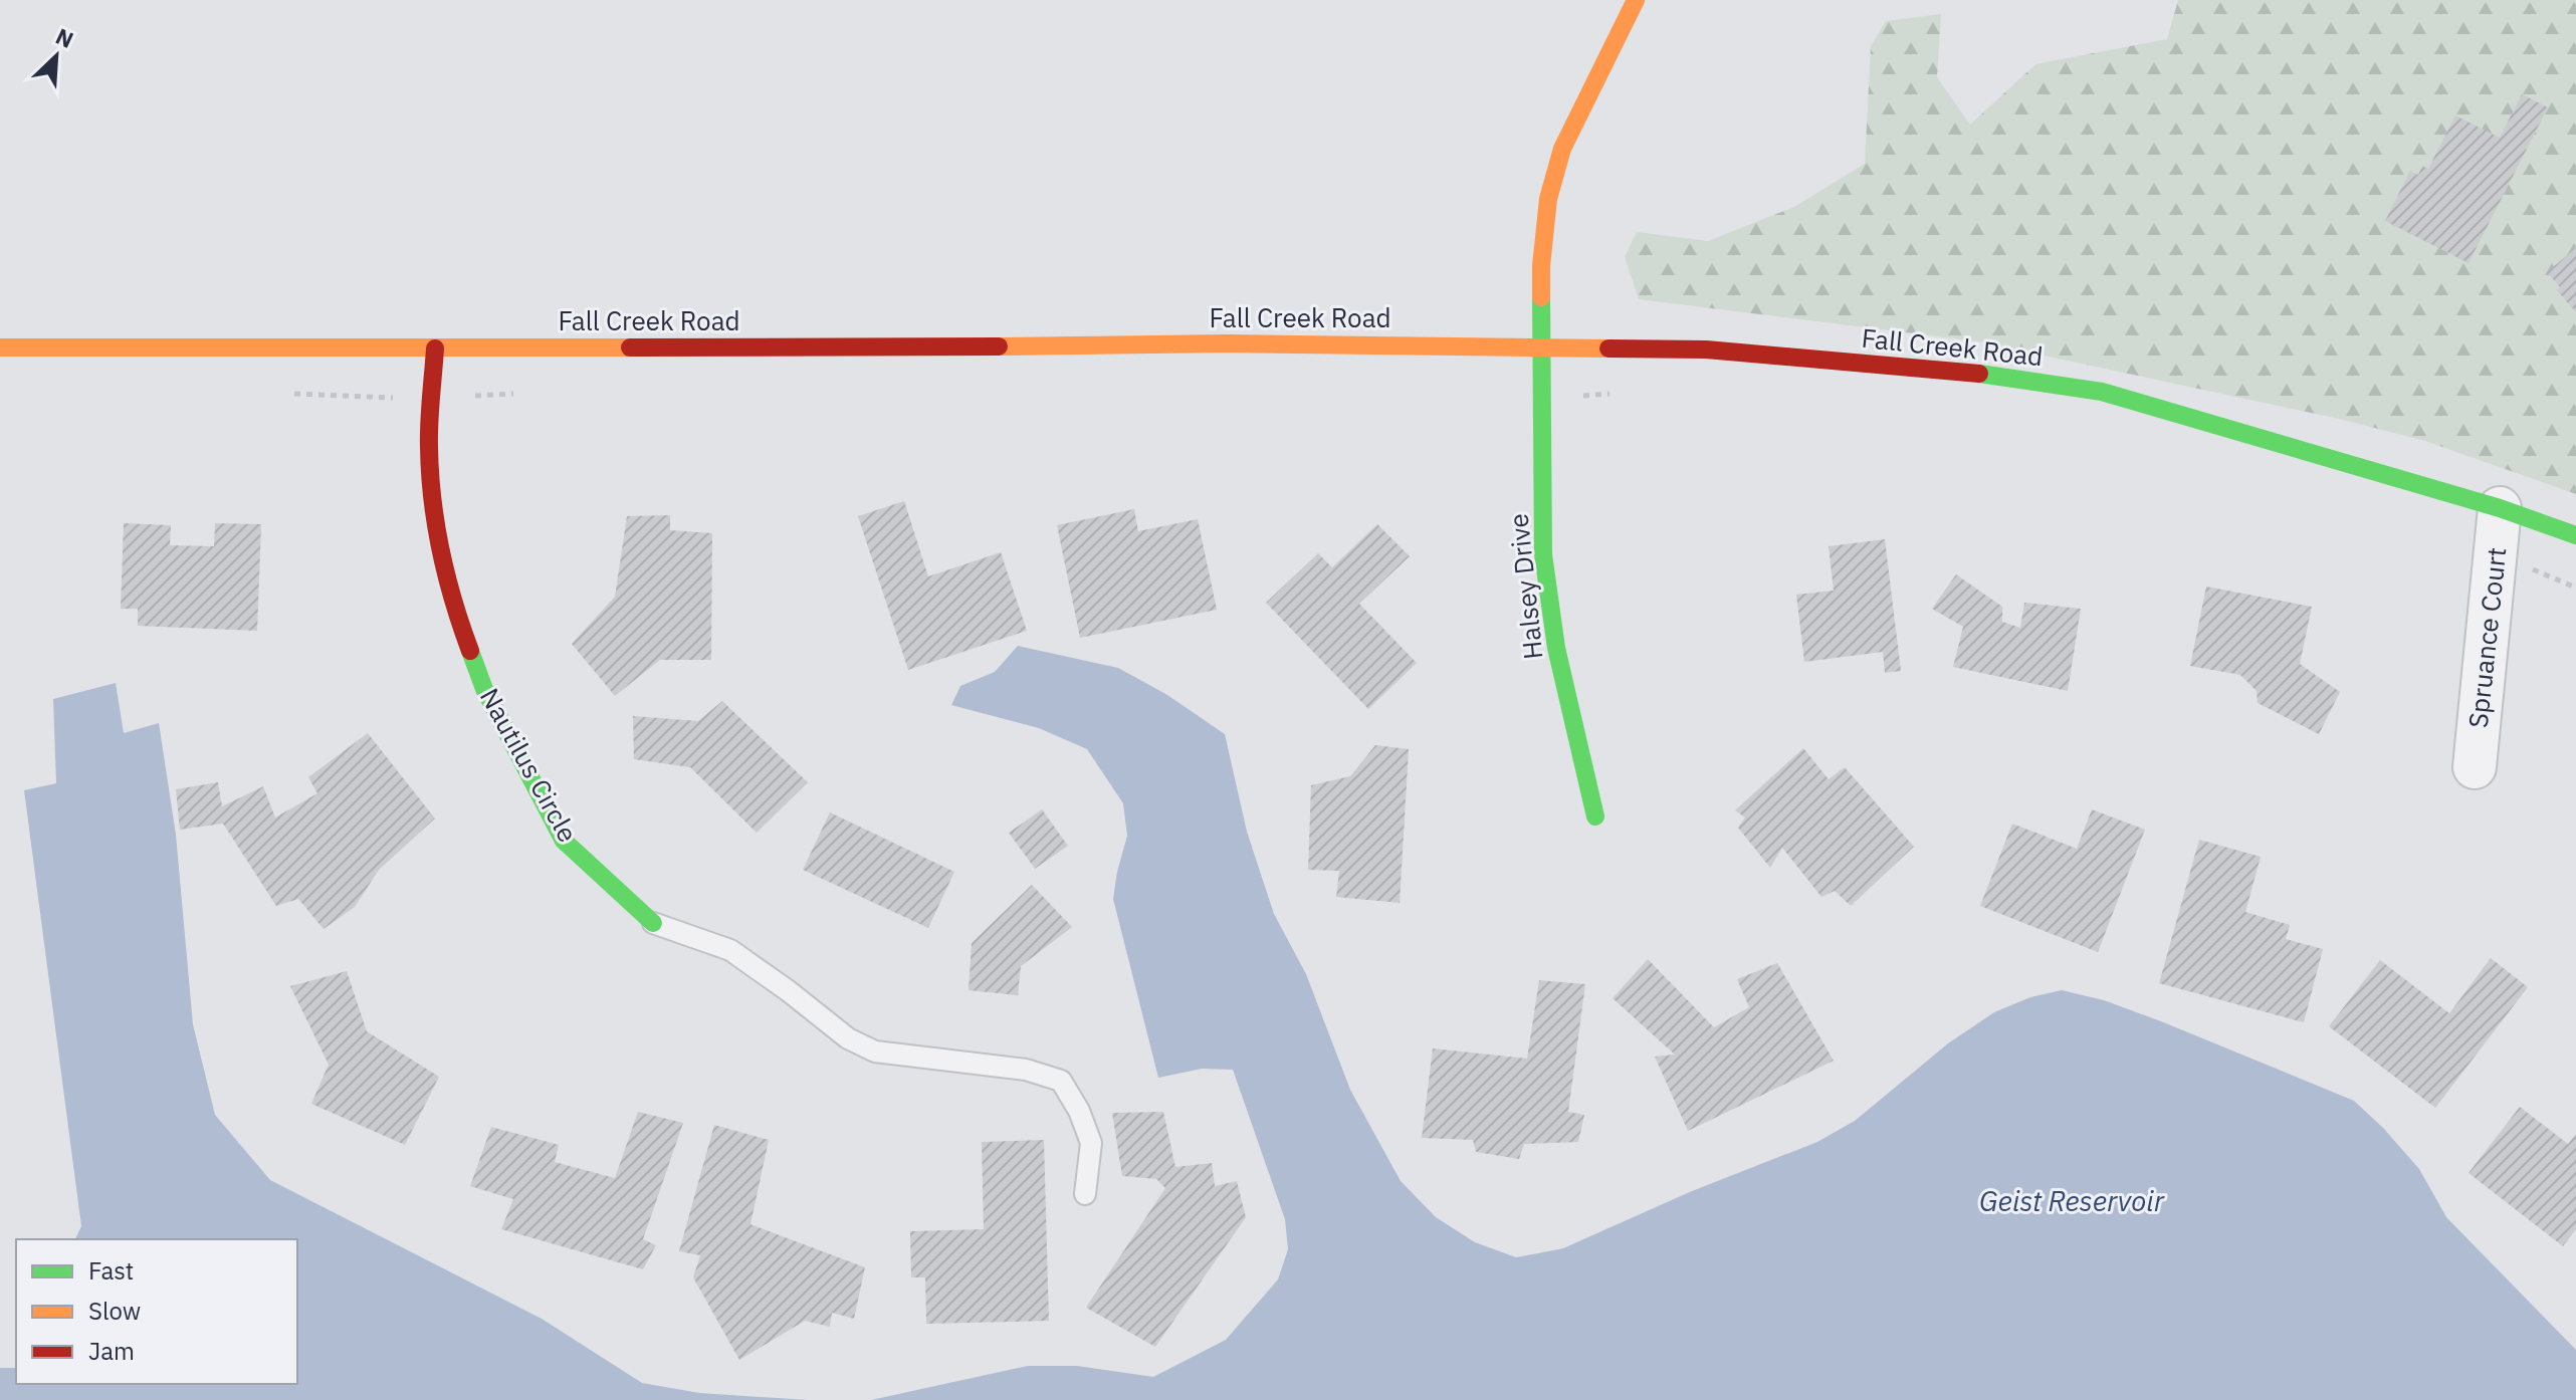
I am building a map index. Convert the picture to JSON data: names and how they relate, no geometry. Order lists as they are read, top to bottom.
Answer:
{
  "streets": {
    "main road": ["Fall Creek Road", "Halsey Drive", "Nautilus Circle"],
    "street": ["Spruance Court"]
  },
  "crossings": [
    ["Fall Creek Road", "Halsey Drive"],
    ["Fall Creek Road", "Spruance Court"],
    ["Fall Creek Road", "Nautilus Circle"]
  ],
  "water": ["Geist Reservoir"],
  "legend": ["Fast", "Slow", "Jam"],
  "north": "top right"
}
